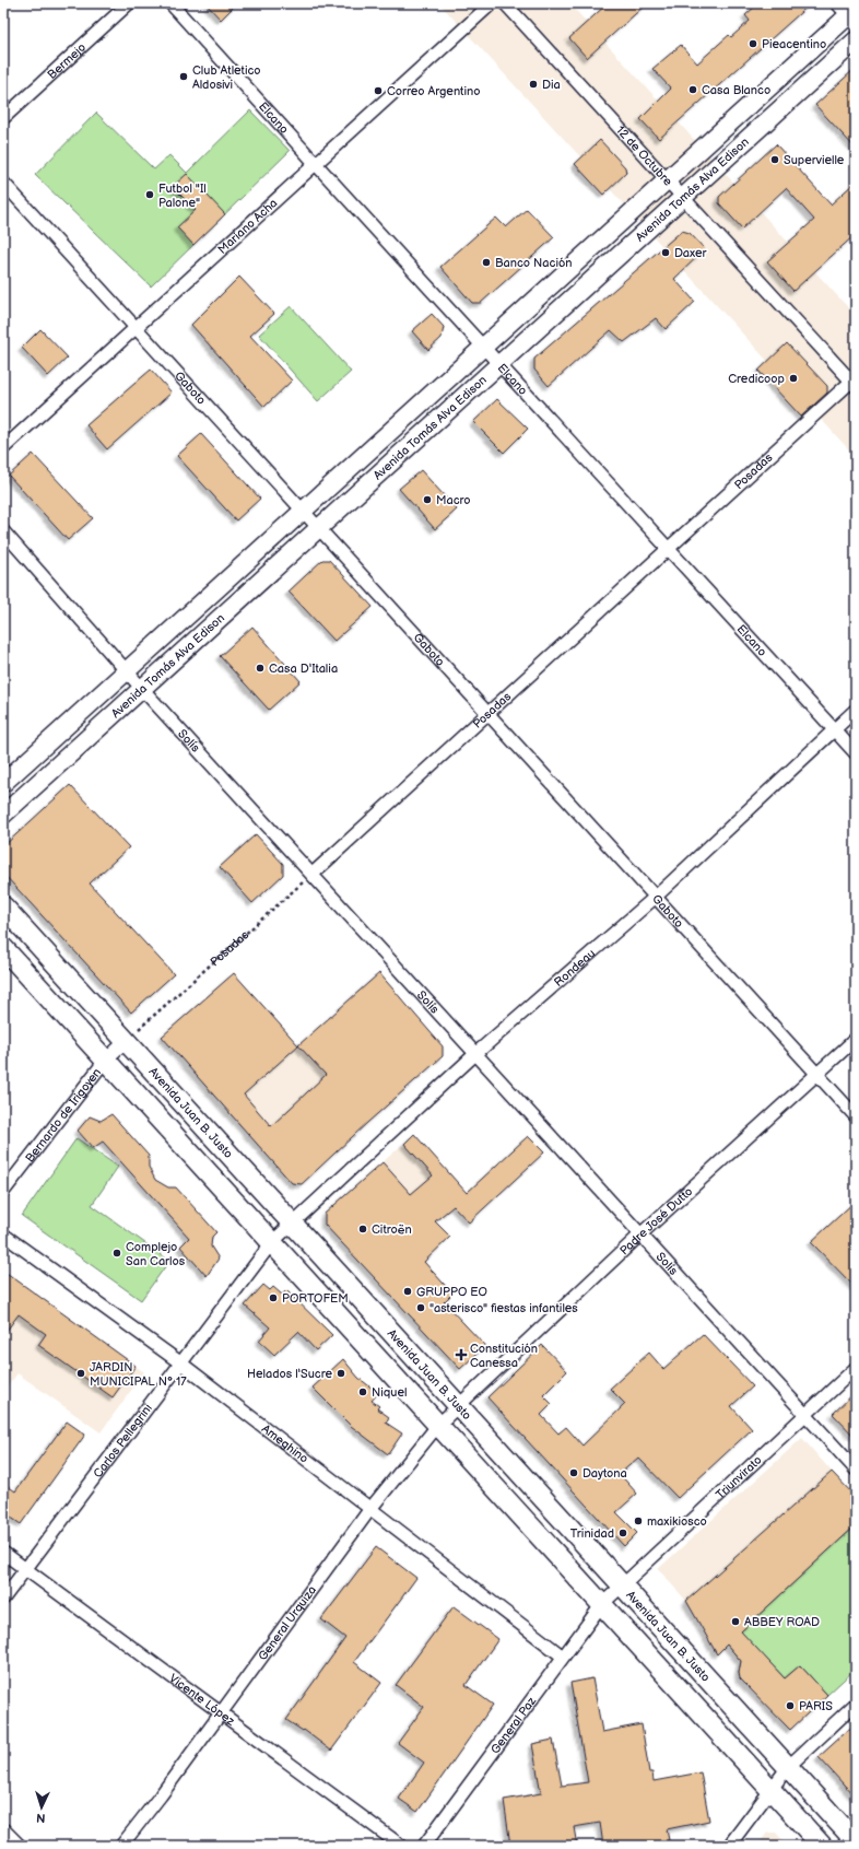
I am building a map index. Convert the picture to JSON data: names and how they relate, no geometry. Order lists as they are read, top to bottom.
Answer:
{
  "streets": {
    "main road": ["Avenida Tomás Alva Edison", "Avenida Juan B. Justo"],
    "street": [
      "Bermejo",
      "Elcano",
      "12 de Octubre",
      "Mariano Acha",
      "Gaboto",
      "Posadas",
      "Solís",
      "Rondeau",
      "Bernardo de Irigoyen",
      "Padre José Dutto",
      "Carlos Pellegrini",
      "Ameghino",
      "Triunvirato",
      "General Urquiza",
      "Vicente López",
      "General Paz"
    ]
  },
  "crossings": [
    ["Elcano", "Avenida Tomás Alva Edison"],
    ["Elcano", "Mariano Acha"],
    ["Elcano", "Posadas"],
    ["Elcano", "Rondeau"],
    ["12 de Octubre", "Avenida Tomás Alva Edison"],
    ["12 de Octubre", "Posadas"],
    ["Avenida Tomás Alva Edison", "Gaboto"],
    ["Avenida Tomás Alva Edison", "Solís"],
    ["Mariano Acha", "Gaboto"],
    ["Gaboto", "Posadas"],
    ["Gaboto", "Rondeau"],
    ["Gaboto", "Padre José Dutto"],
    ["Posadas", "Solís"],
    ["Posadas", "Avenida Juan B. Justo"],
    ["Posadas", "Bernardo de Irigoyen"],
    ["Solís", "Rondeau"],
    ["Solís", "Padre José Dutto"],
    ["Solís", "Triunvirato"],
    ["Rondeau", "Avenida Juan B. Justo"],
    ["Rondeau", "Carlos Pellegrini"],
    ["Avenida Juan B. Justo", "Bernardo de Irigoyen"],
    ["Avenida Juan B. Justo", "Padre José Dutto"],
    ["Avenida Juan B. Justo", "Carlos Pellegrini"],
    ["Avenida Juan B. Justo", "Triunvirato"],
    ["Avenida Juan B. Justo", "General Urquiza"],
    ["Padre José Dutto", "General Urquiza"],
    ["Carlos Pellegrini", "Ameghino"],
    ["Carlos Pellegrini", "Vicente López"],
    ["Ameghino", "General Urquiza"],
    ["Ameghino", "General Paz"],
    ["Triunvirato", "General Paz"],
    ["General Urquiza", "Vicente López"]
  ],
  "places": {
    "other": [
      "Pieacentino",
      "Club Atletico Aldosivi",
      "Dia",
      "Casa Blanco",
      "Correo Argentino",
      "Supervielle",
      "Futbol \"Il Palone\"",
      "Daxer",
      "Banco Nación",
      "Credicoop",
      "Macro",
      "Casa D'Italia",
      "Citroën",
      "Complejo San Carlos",
      "GRUPPO EO",
      "PORTOFEM",
      "\"asterisco\" fiestas infantiles",
      "JARDIN MUNICIPAL N° 17",
      "Helados l'Sucre",
      "Niquel",
      "Daytona",
      "maxikiosco",
      "Trinidad",
      "ABBEY ROAD",
      "PARIS"
    ],
    "health": ["Constitución Canessa"]
  },
  "north": "bottom"
}
